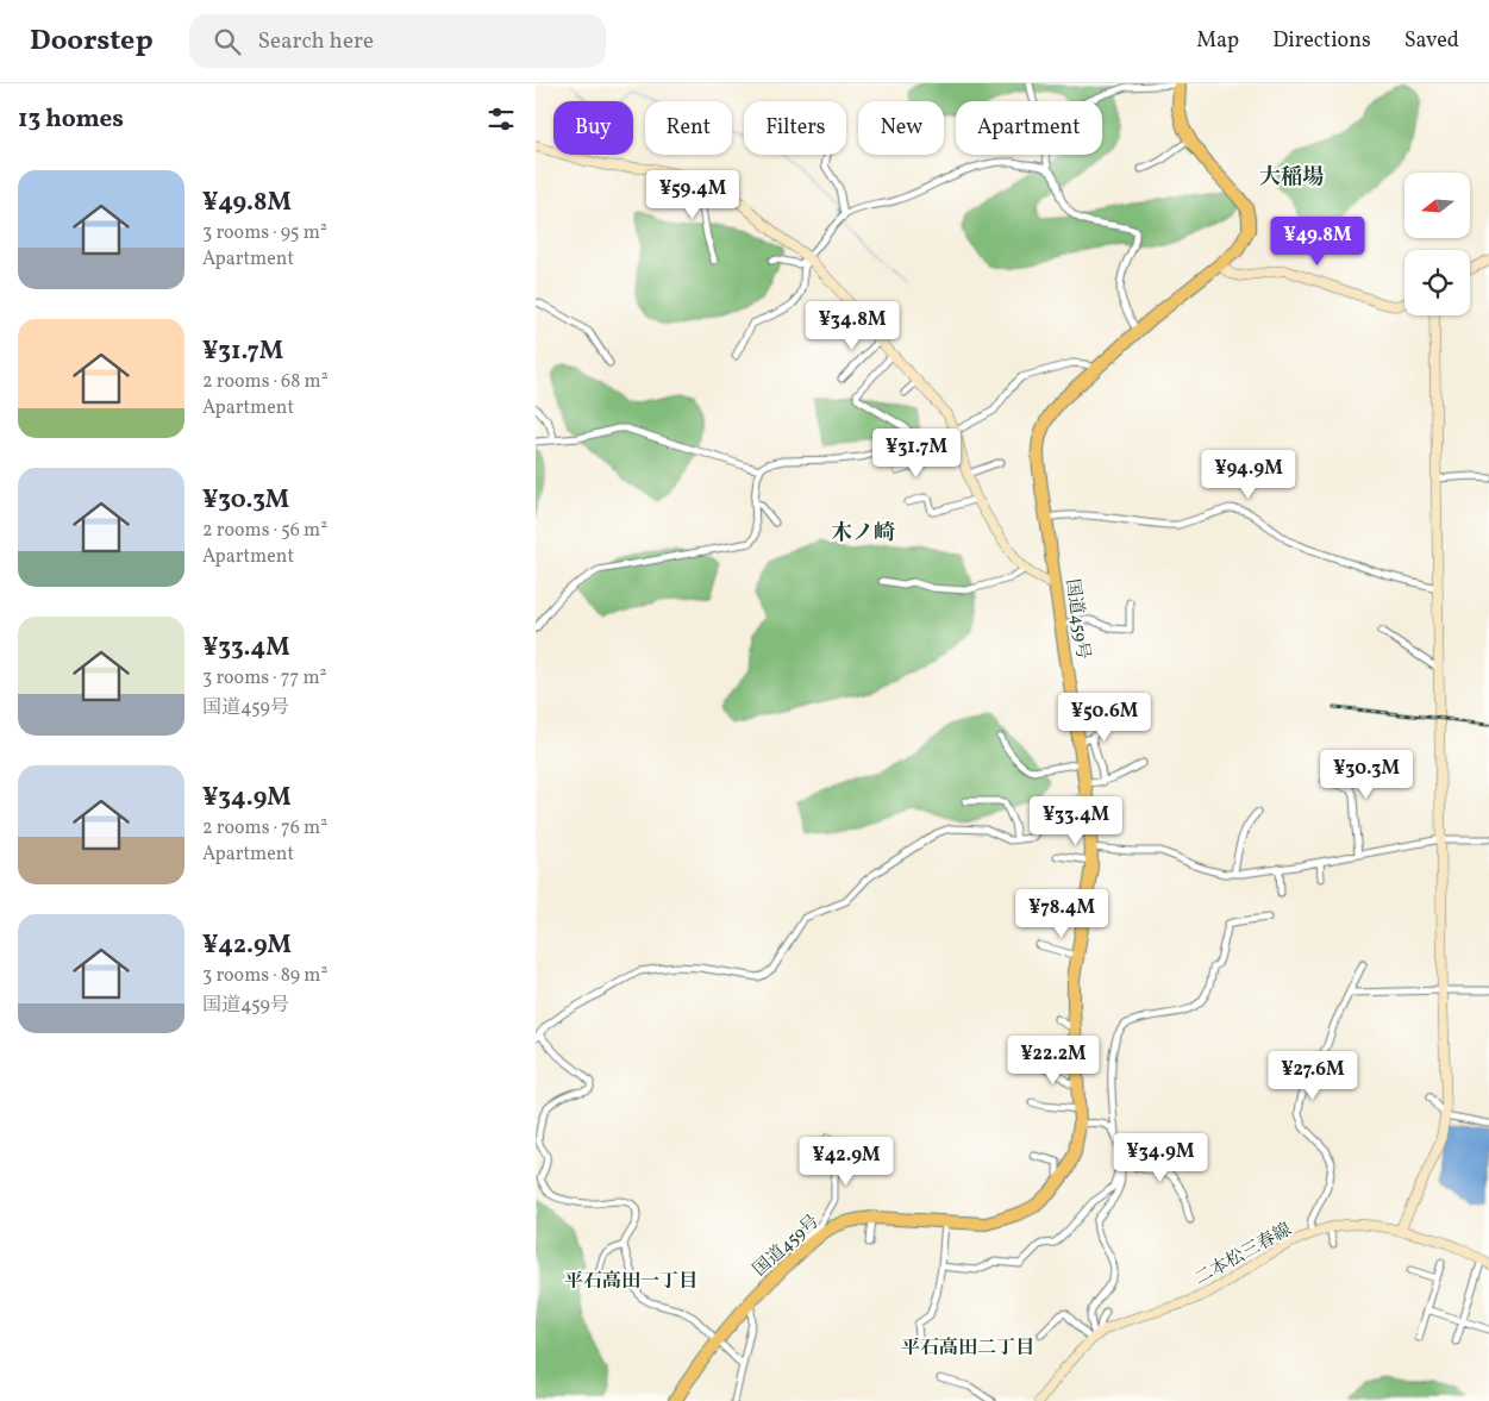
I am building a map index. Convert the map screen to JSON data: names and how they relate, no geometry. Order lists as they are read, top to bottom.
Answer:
{
  "streets": {
    "highway": ["国道459号"],
    "street": ["二本松三春線"]
  },
  "districts": [
    "大稲場",
    "木ノ崎",
    "平石高田一丁目",
    "平石高田二丁目"
  ],
  "north": "left",
  "page": {
    "header": "Doorstep",
    "search": "Search here",
    "nav": ["Map", "Directions", "Saved"],
    "heading": "13 homes",
    "chip": [
      "Buy",
      "Rent",
      "Filters",
      "New",
      "Apartment"
    ],
    "list": [
      {
        "name": "¥49.8M",
        "note": "3 rooms · 95 m² · Apartment"
      },
      {
        "name": "¥31.7M",
        "note": "2 rooms · 68 m² · Apartment"
      },
      {
        "name": "¥30.3M",
        "note": "2 rooms · 56 m² · Apartment"
      },
      {
        "name": "¥33.4M",
        "note": "3 rooms · 77 m² · 国道459号"
      },
      {
        "name": "¥34.9M",
        "note": "2 rooms · 76 m² · Apartment"
      },
      {
        "name": "¥42.9M",
        "note": "3 rooms · 89 m² · 国道459号"
      }
    ],
    "price": [
      "¥59.4M",
      "¥49.8M",
      "¥34.8M",
      "¥31.7M",
      "¥94.9M",
      "¥50.6M",
      "¥30.3M",
      "¥33.4M",
      "¥78.4M",
      "¥22.2M",
      "¥27.6M",
      "¥34.9M",
      "¥42.9M"
    ]
  }
}
